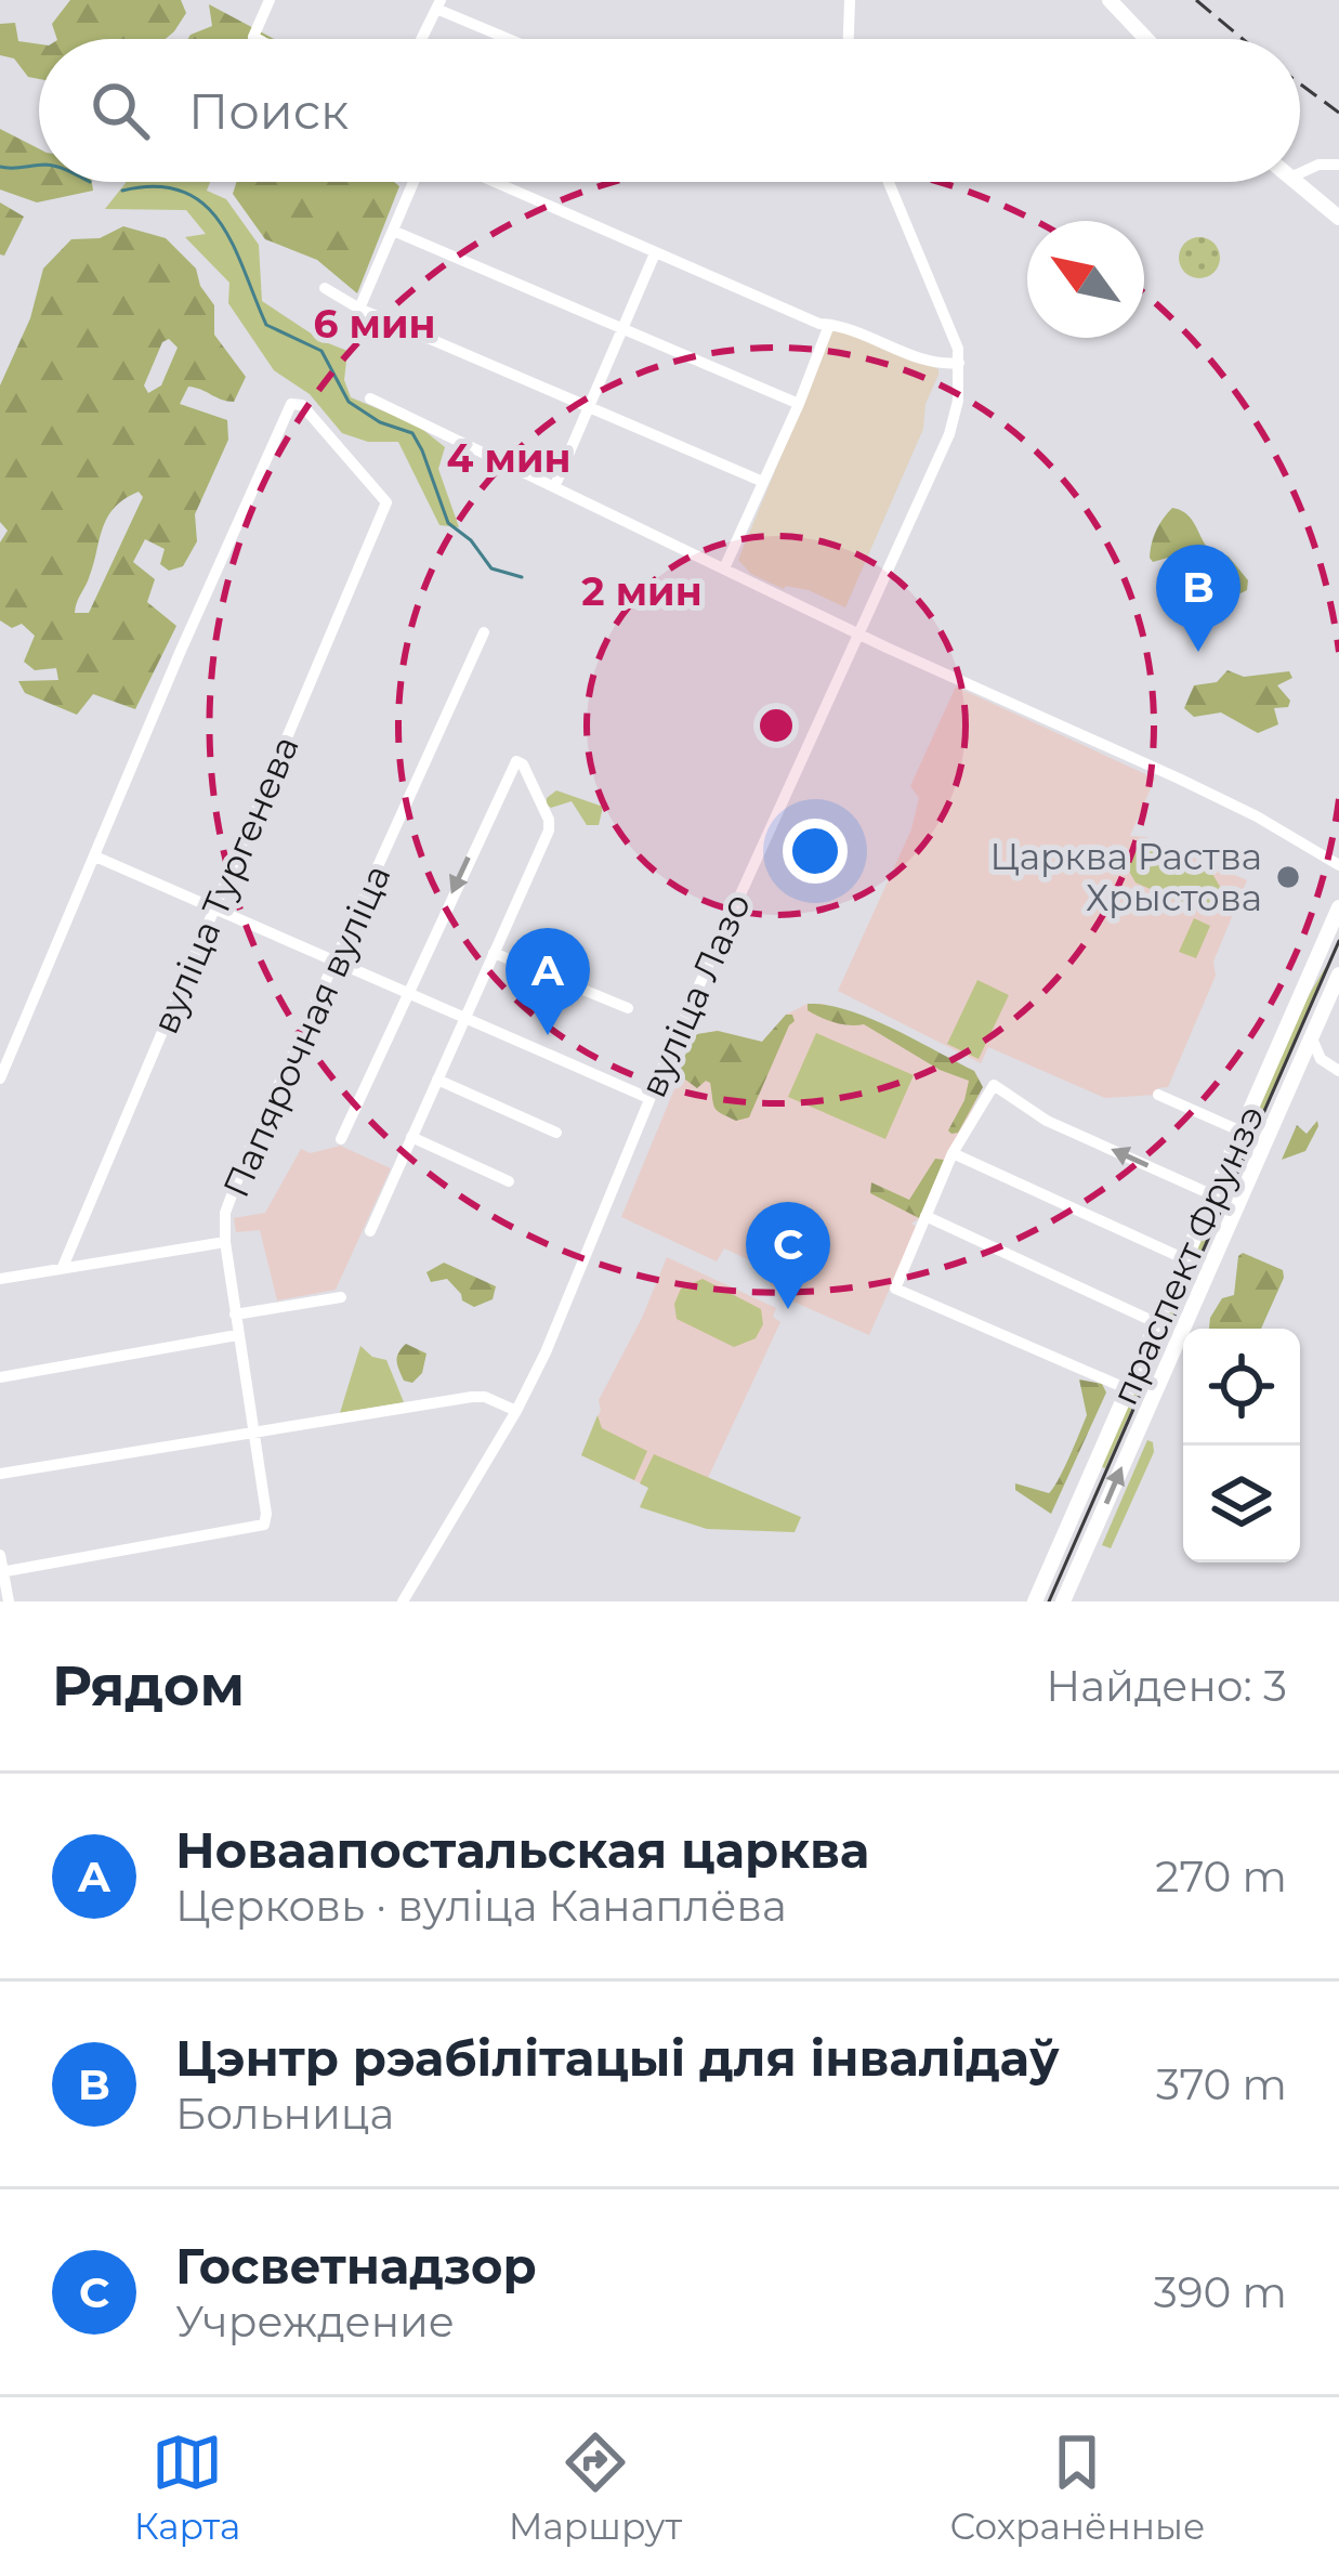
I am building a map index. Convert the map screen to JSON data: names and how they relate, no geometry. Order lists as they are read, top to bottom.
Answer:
{
  "streets": {
    "main road": ["праспект Фрунзэ"],
    "street": ["вуліца Тургенева", "вуліца Лазо", "Папярочная вуліца"]
  },
  "places": ["Царква Раства Хрыстова"],
  "north": "top left",
  "page": {
    "search": "Поиск",
    "pins": ["B", "A", "C"],
    "heading": ["Рядом", "Найдено: 3"],
    "list": [
      {
        "mark": "A",
        "name": "Новаапостальская царква",
        "note": "Церковь · вуліца Канаплёва",
        "value": "270 m"
      },
      {
        "mark": "B",
        "name": "Цэнтр рэабілітацыі для інвалідаў",
        "note": "Больница",
        "value": "370 m"
      },
      {
        "mark": "C",
        "name": "Госветнадзор",
        "note": "Учреждение",
        "value": "390 m"
      }
    ],
    "nav": ["Карта", "Маршрут", "Сохранённые"]
  },
  "rings": ["6 мин", "4 мин", "2 мин"]
}
